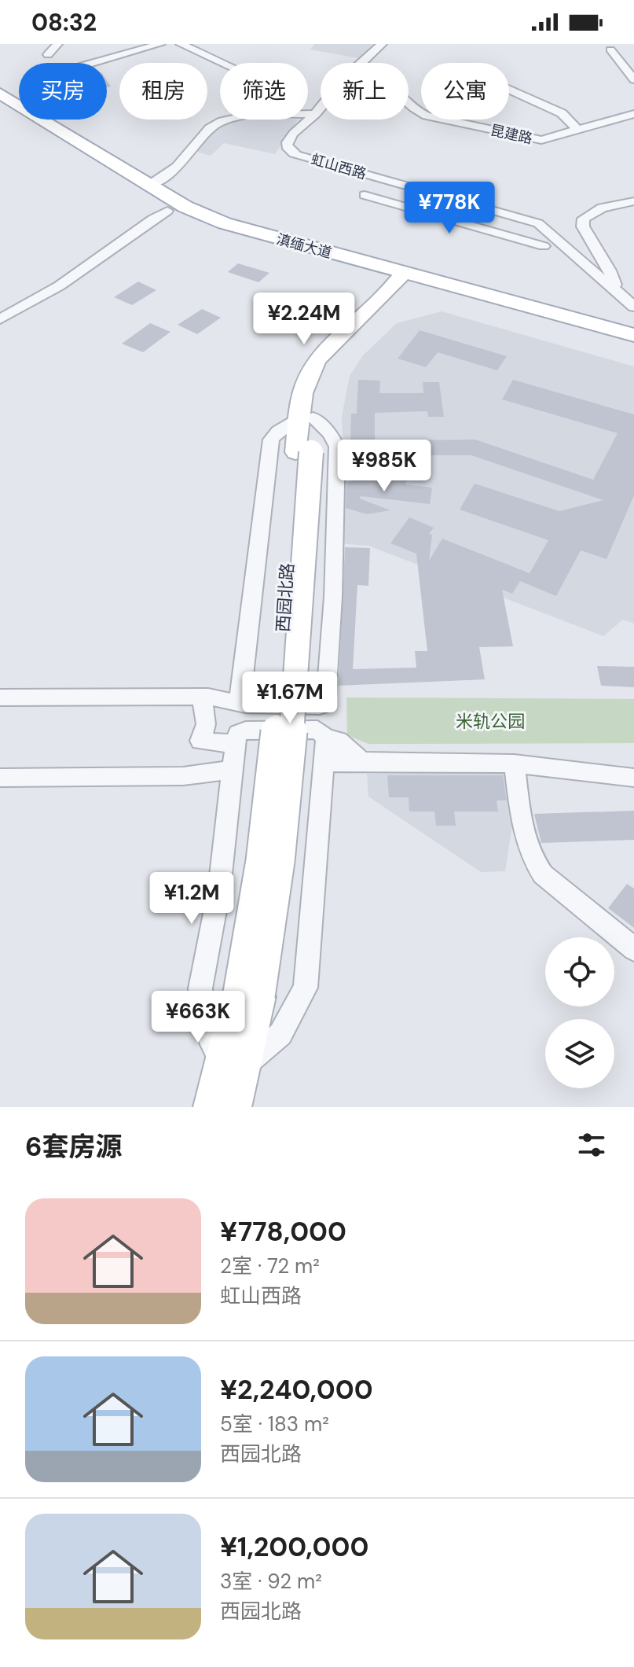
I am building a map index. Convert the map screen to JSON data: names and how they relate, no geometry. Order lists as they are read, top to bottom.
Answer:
{
  "streets": {
    "main road": ["滇缅大道", "西园北路"],
    "street": ["昆建路", "虹山西路"]
  },
  "crossings": [
    ["滇缅大道", "西园北路"]
  ],
  "parks": ["米轨公园"],
  "page": {
    "status": "08:32",
    "chip": [
      "买房",
      "租房",
      "筛选",
      "新上",
      "公寓"
    ],
    "price": [
      "¥778K",
      "¥2.24M",
      "¥985K",
      "¥1.67M",
      "¥1.2M",
      "¥663K"
    ],
    "heading": "6套房源",
    "list": [
      {
        "name": "¥778,000",
        "note": "2室 · 72 m² · 虹山西路"
      },
      {
        "name": "¥2,240,000",
        "note": "5室 · 183 m² · 西园北路"
      },
      {
        "name": "¥1,200,000",
        "note": "3室 · 92 m² · 西园北路"
      }
    ]
  }
}
